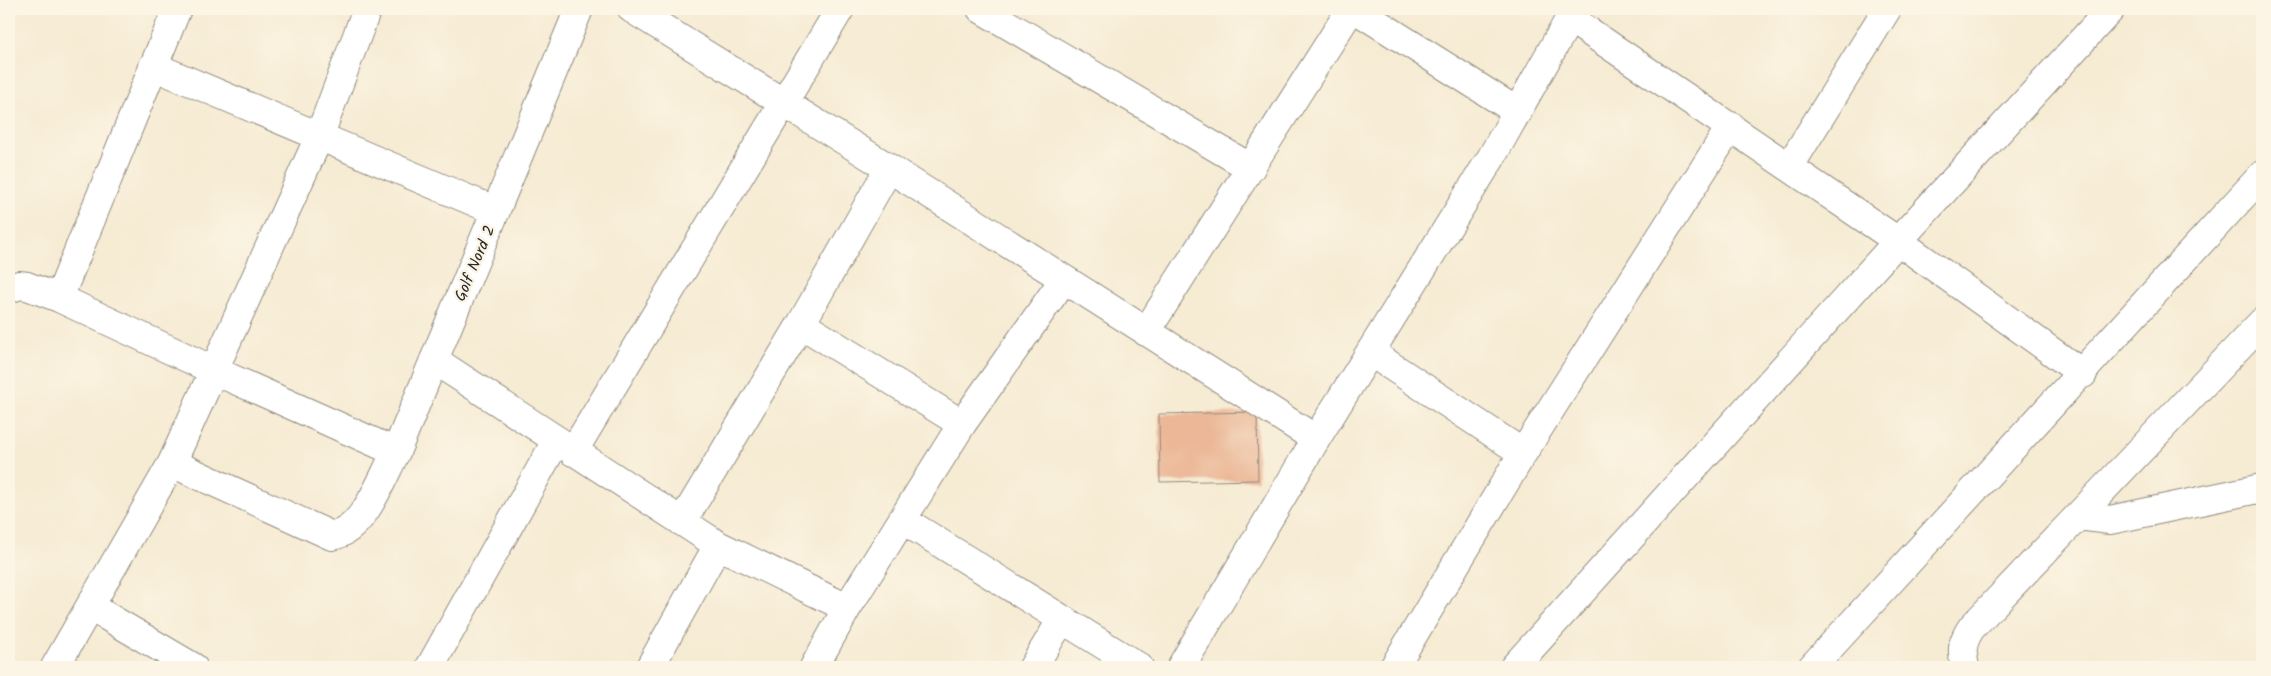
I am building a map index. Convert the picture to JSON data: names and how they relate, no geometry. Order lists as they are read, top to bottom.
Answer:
{
  "streets": {
    "street": ["Golf Nord 2"]
  }
}
